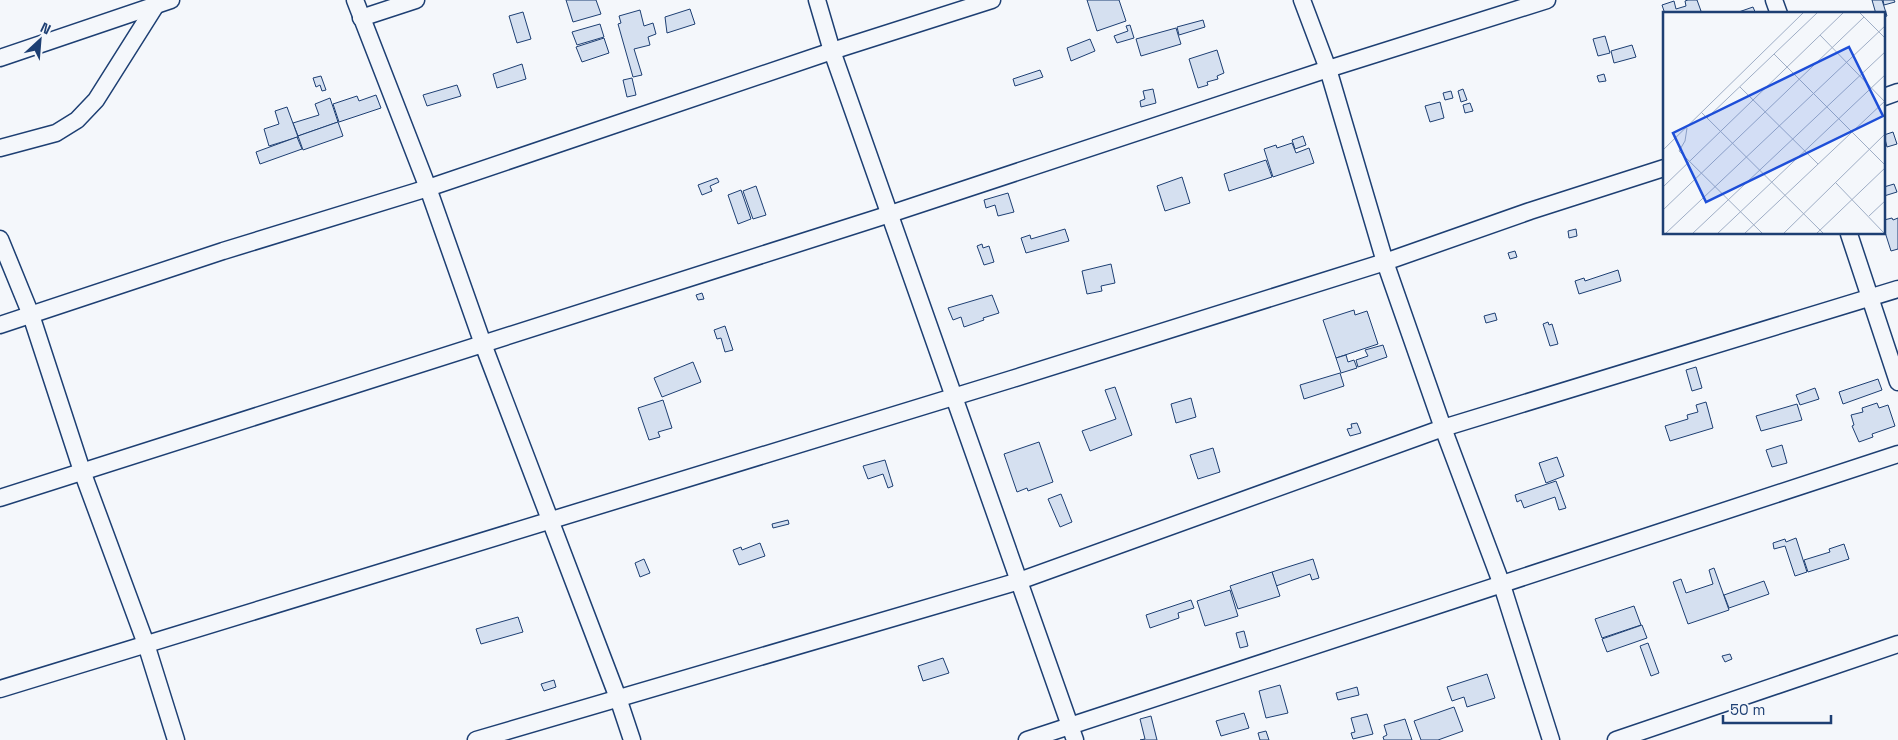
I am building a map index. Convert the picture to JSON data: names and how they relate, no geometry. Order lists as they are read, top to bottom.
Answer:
{
  "scale_bar": "50 m",
  "north": "top right"
}
